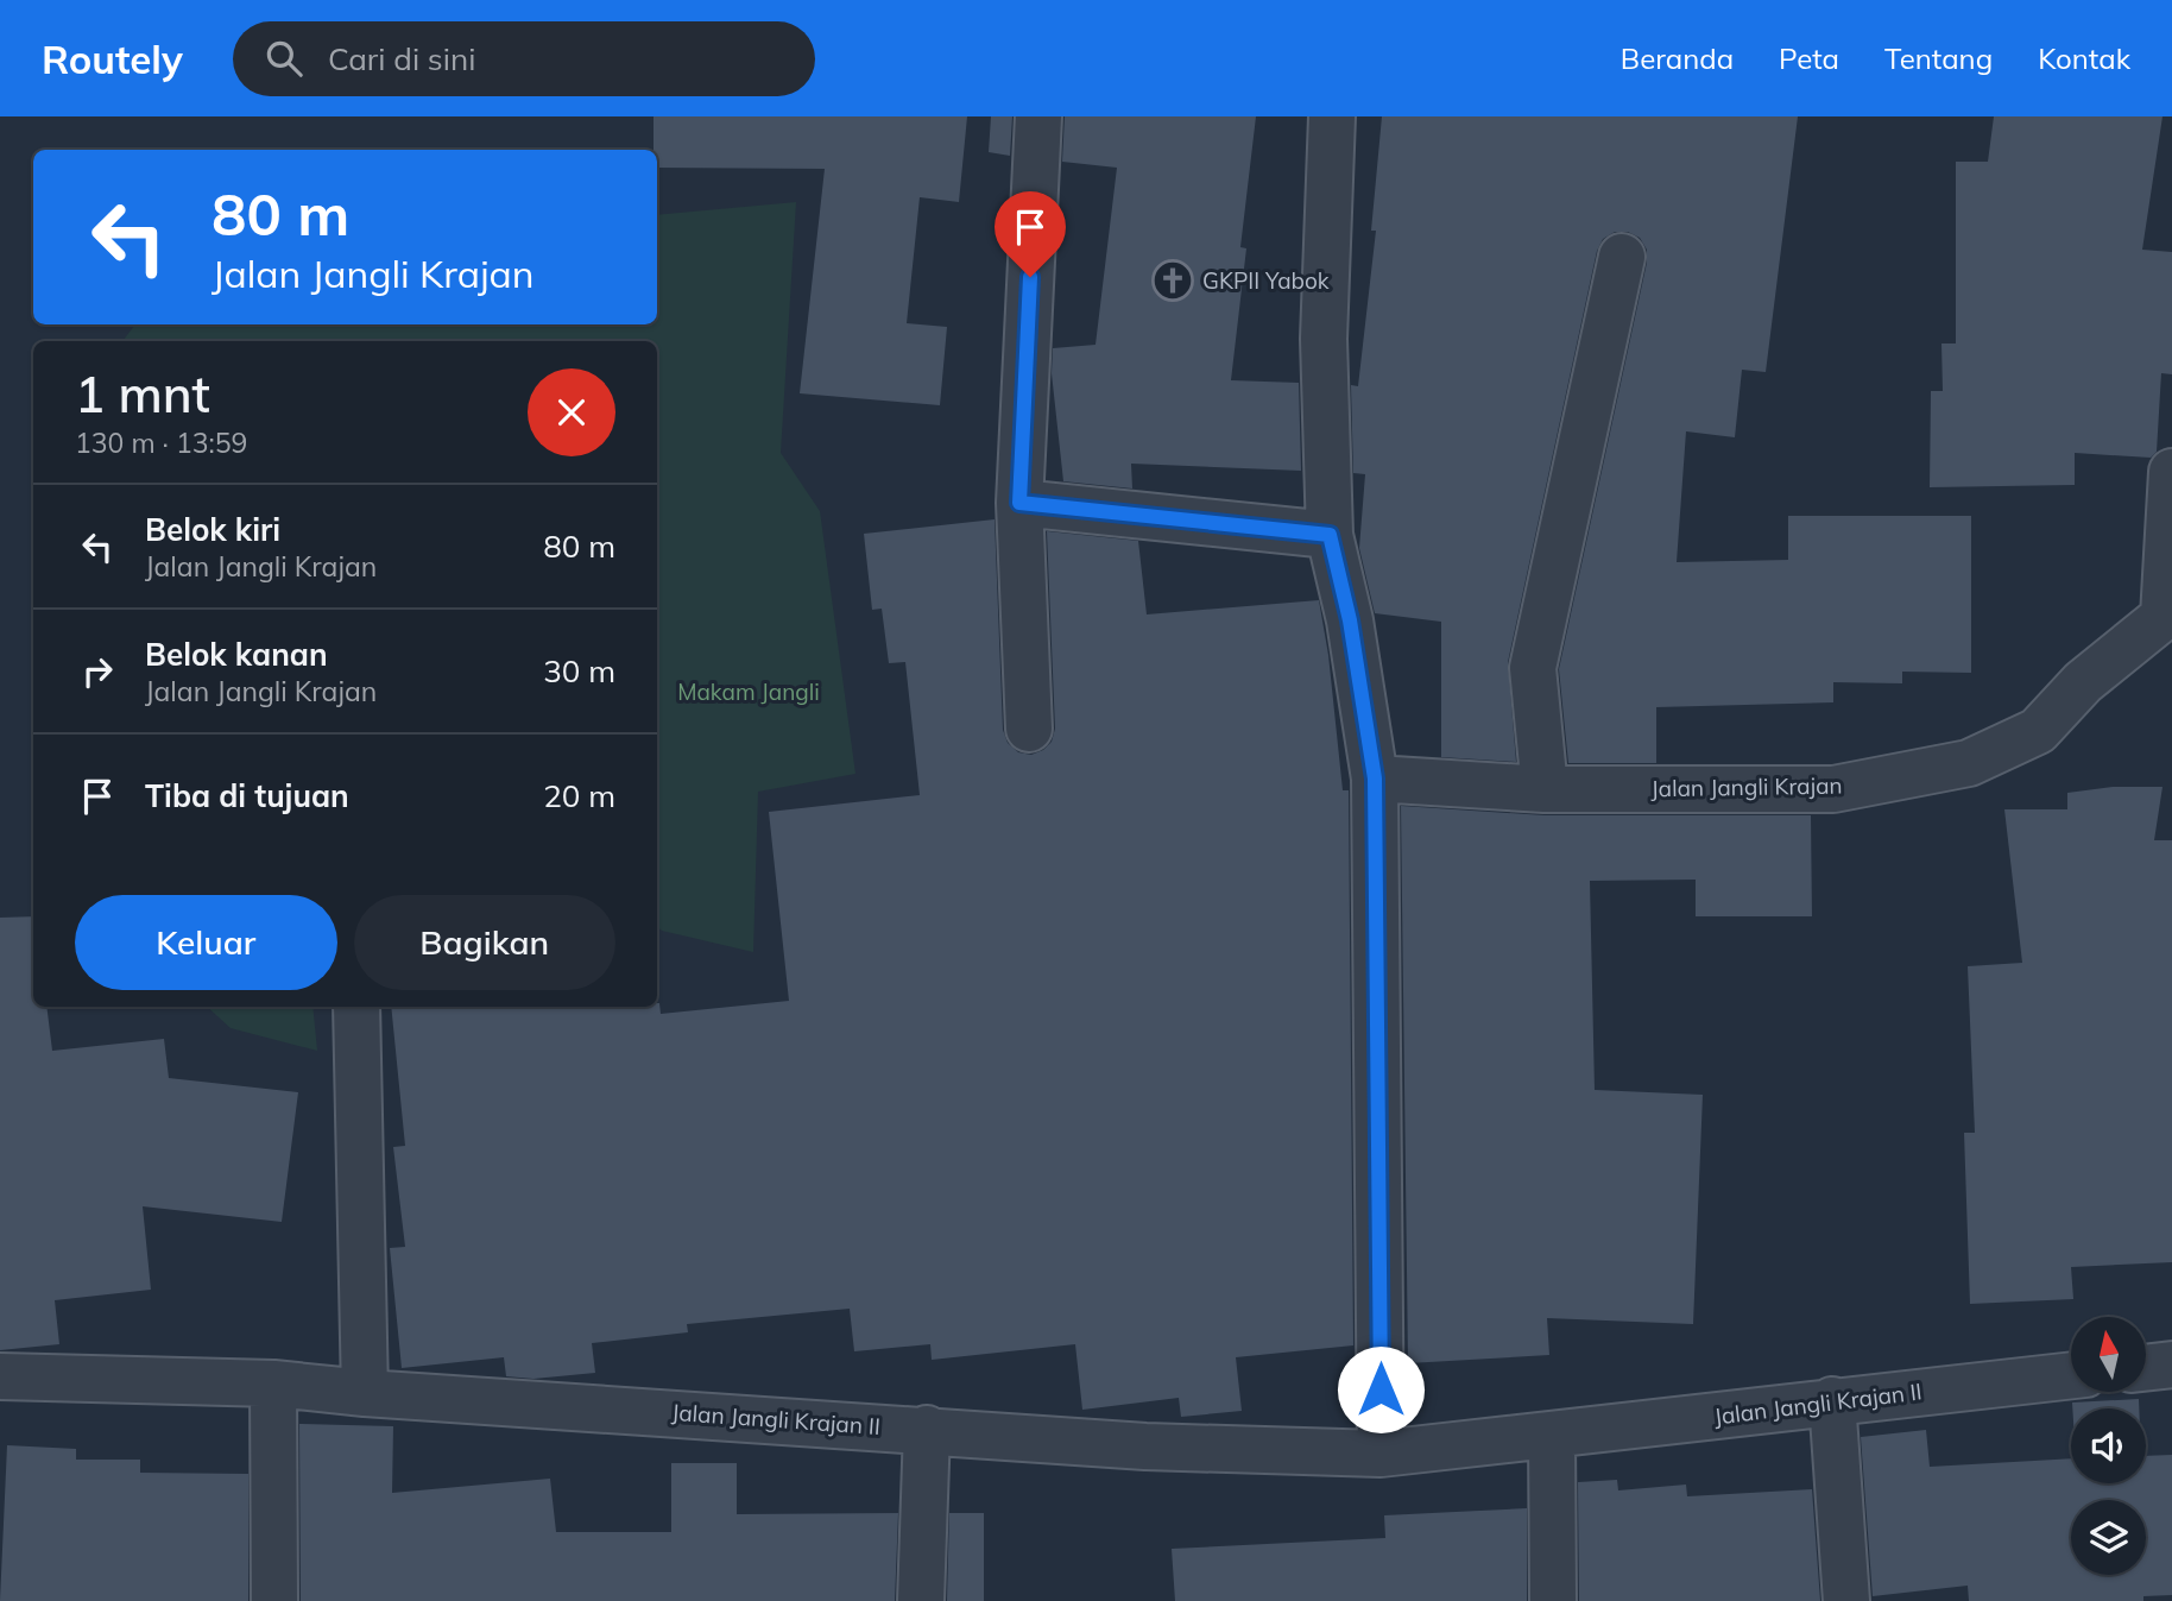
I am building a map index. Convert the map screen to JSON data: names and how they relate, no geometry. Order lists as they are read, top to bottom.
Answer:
{
  "streets": {
    "street": ["Jalan Jangli Krajan", "Jalan Jangli Krajan II"]
  },
  "parks": ["Makam Jangli"],
  "places": {
    "church": ["GKPII Yabok"]
  },
  "north": "top",
  "page": {
    "header": "Routely",
    "search": "Cari di sini",
    "nav": [
      "Beranda",
      "Peta",
      "Tentang",
      "Kontak"
    ],
    "turn": ["80 m", "Jalan Jangli Krajan"],
    "heading": ["1 mnt", "130 m · 13:59"],
    "list": [
      {
        "name": "Belok kiri",
        "note": "Jalan Jangli Krajan",
        "value": "80 m"
      },
      {
        "name": "Belok kanan",
        "note": "Jalan Jangli Krajan",
        "value": "30 m"
      },
      {
        "name": "Tiba di tujuan",
        "value": "20 m"
      }
    ],
    "buttons": ["Keluar", "Bagikan"]
  }
}
